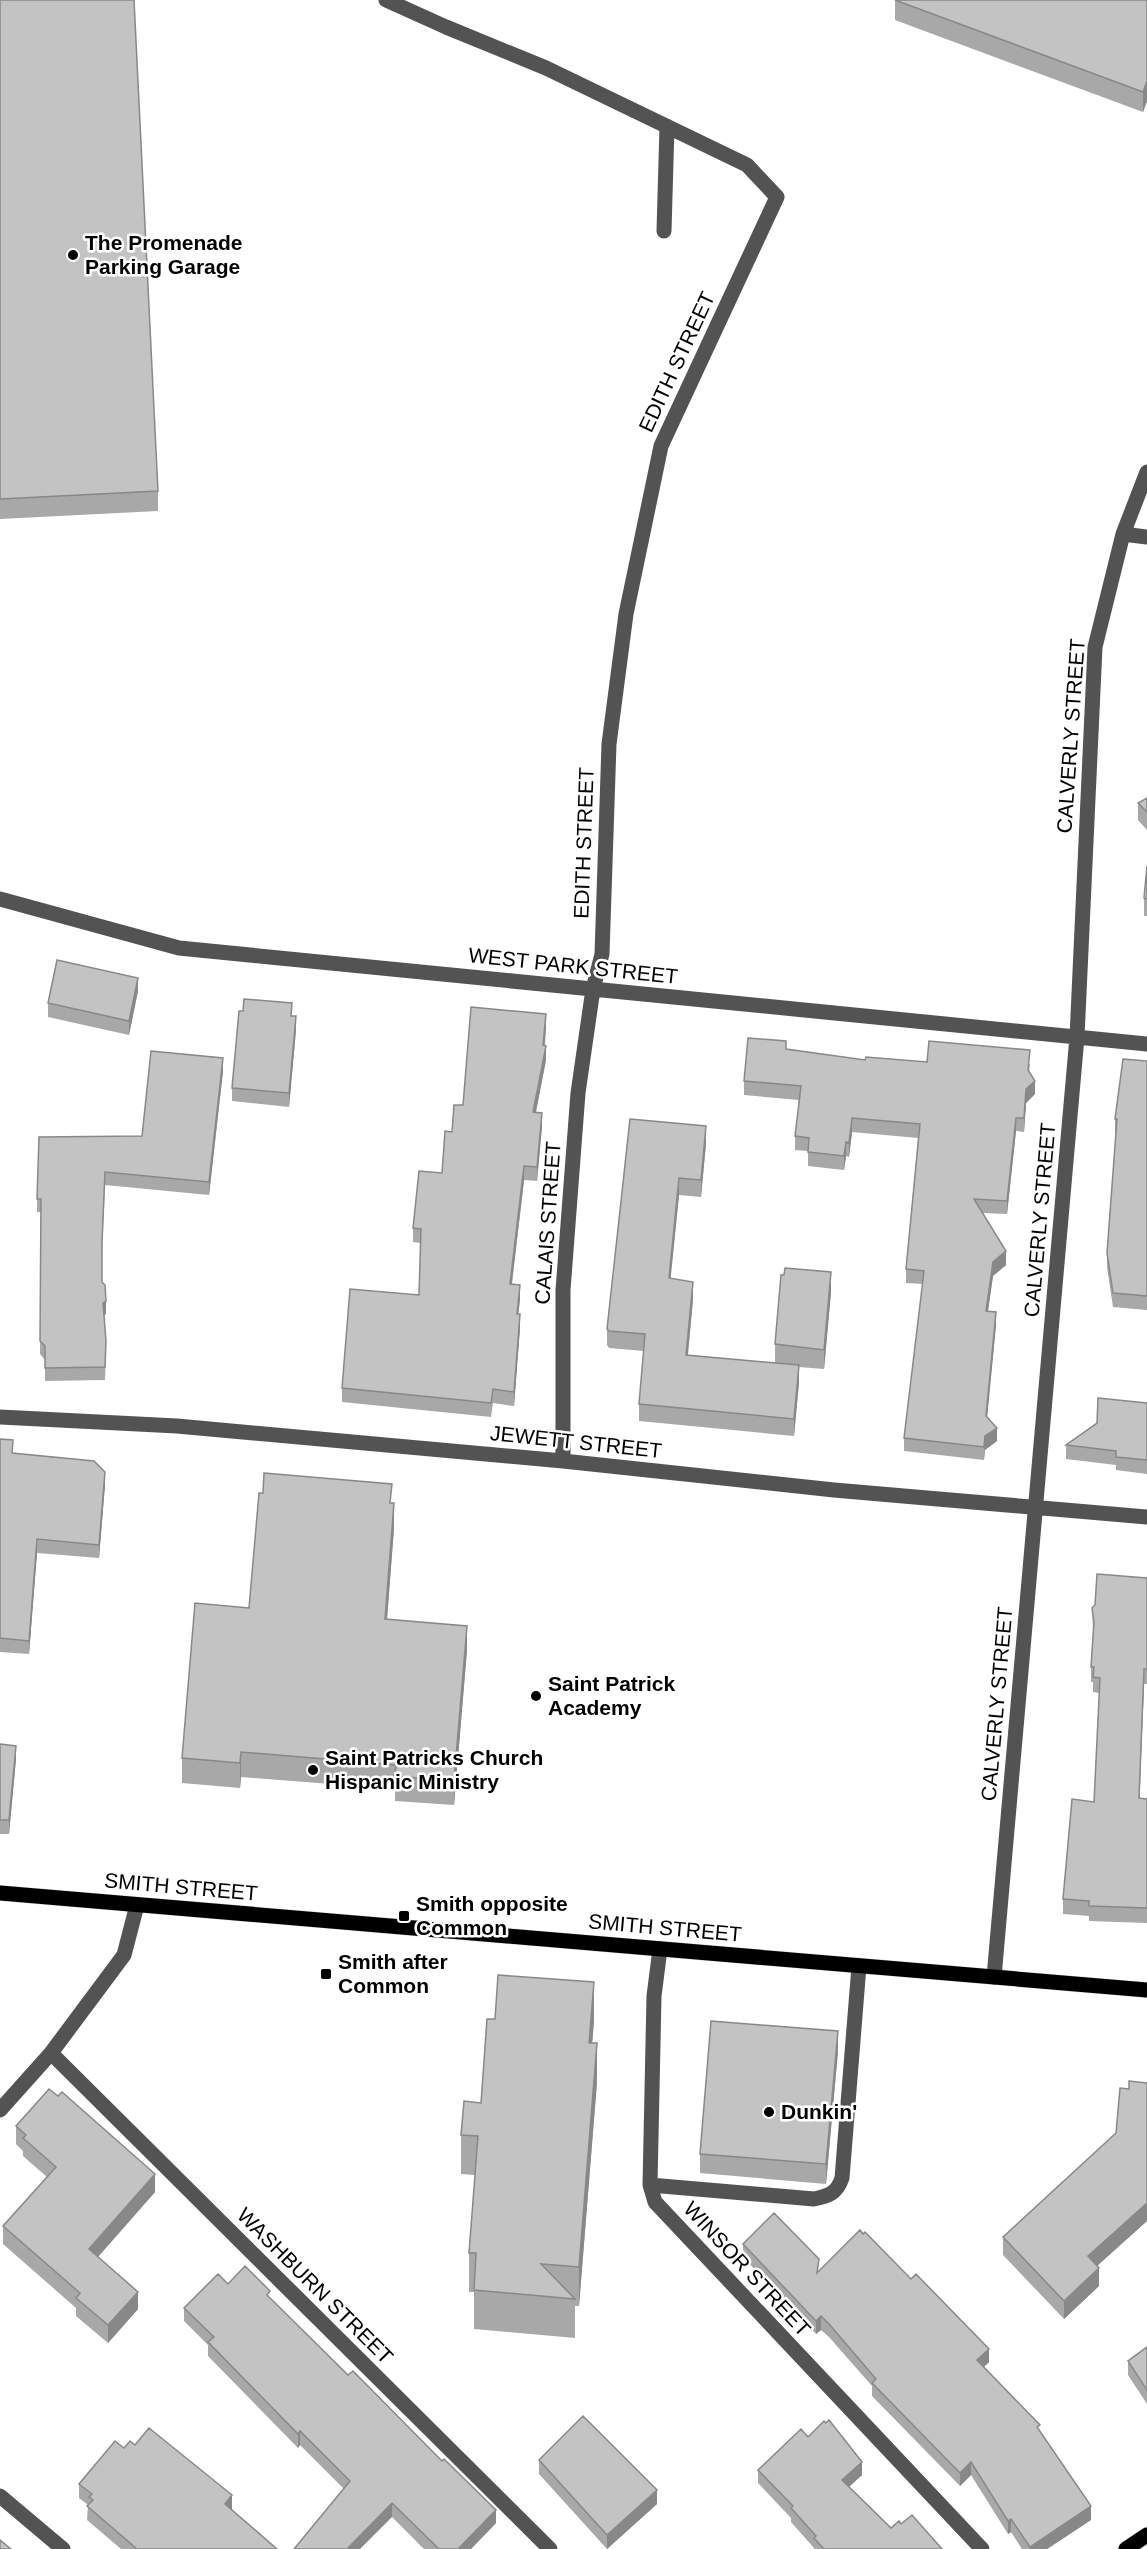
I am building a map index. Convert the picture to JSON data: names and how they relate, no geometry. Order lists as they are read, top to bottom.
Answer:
{
  "streets": {
    "main road": ["SMITH STREET"],
    "street": [
      "EDITH STREET",
      "CALVERLY STREET",
      "WEST PARK STREET",
      "CALAIS STREET",
      "JEWETT STREET",
      "WINSOR STREET",
      "WASHBURN STREET"
    ]
  },
  "crossings": [
    ["EDITH STREET", "WEST PARK STREET"],
    ["EDITH STREET", "CALAIS STREET"],
    ["CALVERLY STREET", "WEST PARK STREET"],
    ["CALVERLY STREET", "JEWETT STREET"],
    ["CALVERLY STREET", "SMITH STREET"],
    ["WEST PARK STREET", "CALAIS STREET"],
    ["CALAIS STREET", "JEWETT STREET"],
    ["SMITH STREET", "WINSOR STREET"]
  ],
  "places": {
    "other": [
      "The Promenade Parking Garage",
      "Saint Patrick Academy",
      "Saint Patricks Church Hispanic Ministry",
      "Dunkin'"
    ],
    "transit": ["Smith opposite Common", "Smith after Common"]
  }
}
